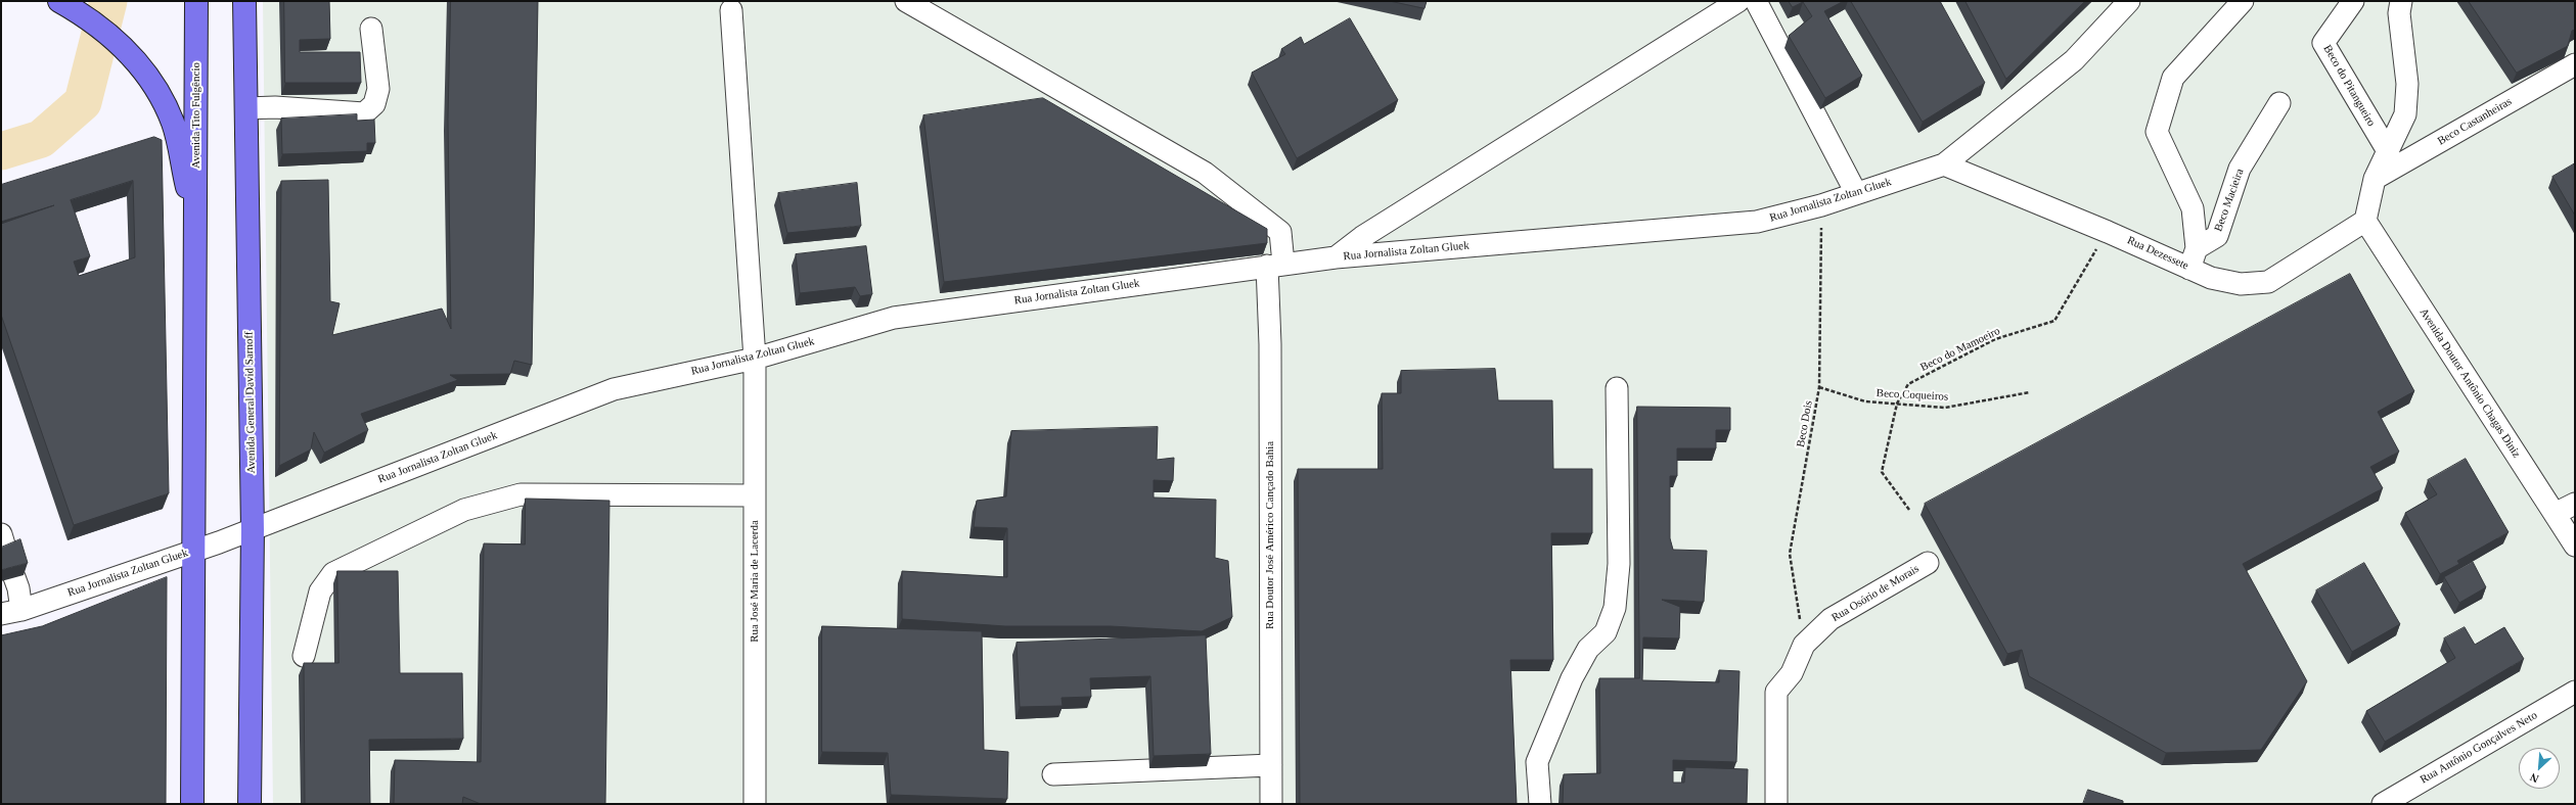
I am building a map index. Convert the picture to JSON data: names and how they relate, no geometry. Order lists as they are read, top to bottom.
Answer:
{
  "streets": {
    "main road": ["Avenida Tito Fulgêncio", "Avenida General David Sarnoff"],
    "street": [
      "Beco do Pitangueiro",
      "Beco Castanheiras",
      "Rua Jornalista Zoltan Gluek",
      "Beco Macieira",
      "Rua Dezessete",
      "Avenida Doutor Antônio Chagas Diniz",
      "Rua Doutor José Américo Cançado Bahia",
      "Rua José Maria de Lacerda",
      "Rua Osório de Morais",
      "Rua Antônio Gonçalves Neto"
    ],
    "path": ["Beco do Mamoeiro", "Beco Coqueiros", "Beco Dois"]
  },
  "crossings": [
    ["Rua Jornalista Zoltan Gluek", "Rua Dezessete"],
    ["Rua Jornalista Zoltan Gluek", "Avenida General David Sarnoff"],
    ["Rua Jornalista Zoltan Gluek", "Beco Dois"],
    ["Rua Jornalista Zoltan Gluek", "Rua Doutor José Américo Cançado Bahia"],
    ["Rua Jornalista Zoltan Gluek", "Rua José Maria de Lacerda"],
    ["Rua Dezessete", "Beco do Mamoeiro"],
    ["Rua Dezessete", "Avenida Doutor Antônio Chagas Diniz"],
    ["Beco do Mamoeiro", "Beco Coqueiros"],
    ["Beco Coqueiros", "Beco Dois"],
    ["Beco Dois", "Rua Osório de Morais"]
  ],
  "north": "bottom left"
}
